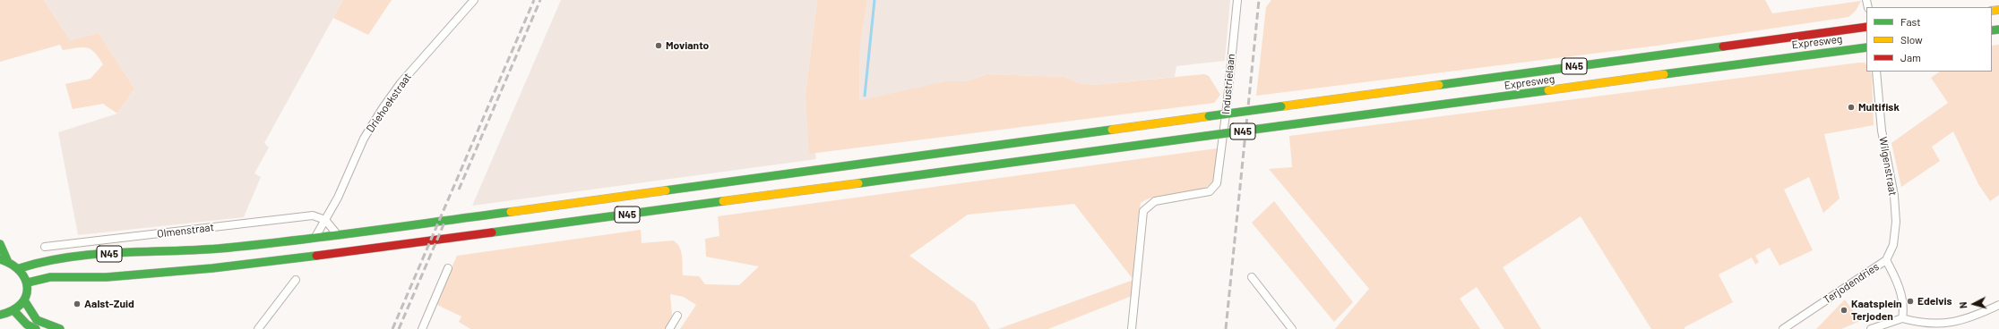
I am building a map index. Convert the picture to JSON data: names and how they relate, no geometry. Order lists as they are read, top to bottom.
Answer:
{
  "streets": {
    "main road": ["Expresweg", "N45"],
    "street": [
      "Industrielaan",
      "Driehoekstraat",
      "Wilgenstraat",
      "Olmenstraat",
      "Terjodendries"
    ]
  },
  "crossings": [
    ["Expresweg", "N45"],
    ["N45", "Driehoekstraat"],
    ["Driehoekstraat", "Olmenstraat"],
    ["Wilgenstraat", "Terjodendries"]
  ],
  "places": [
    "Movianto",
    "Multifisk",
    "Edelvis",
    "Aalst-Zuid",
    "Kaatsplein Terjoden"
  ],
  "legend": ["Fast", "Slow", "Jam"],
  "north": "left"
}
